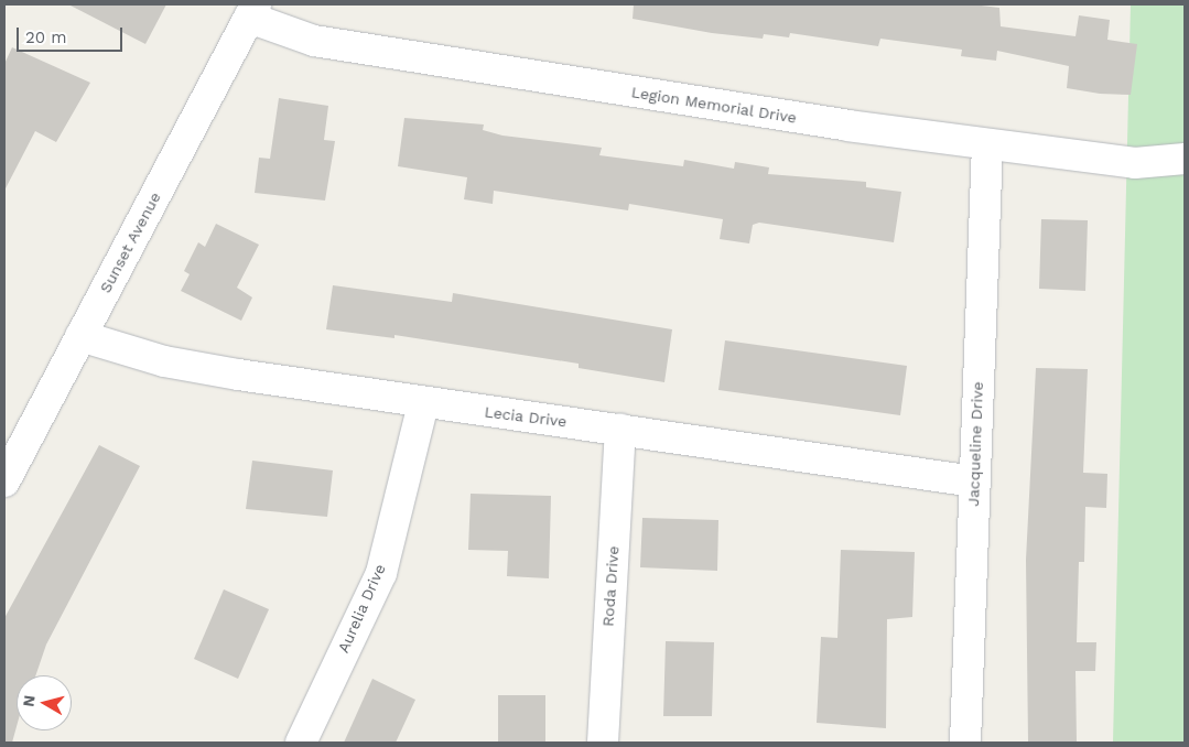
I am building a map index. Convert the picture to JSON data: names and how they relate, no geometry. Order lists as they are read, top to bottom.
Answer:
{
  "streets": {
    "street": [
      "Legion Memorial Drive",
      "Sunset Avenue",
      "Lecia Drive",
      "Jacqueline Drive",
      "Roda Drive",
      "Aurelia Drive"
    ]
  },
  "crossings": [
    ["Legion Memorial Drive", "Sunset Avenue"],
    ["Legion Memorial Drive", "Jacqueline Drive"],
    ["Sunset Avenue", "Lecia Drive"],
    ["Lecia Drive", "Jacqueline Drive"],
    ["Lecia Drive", "Roda Drive"],
    ["Lecia Drive", "Aurelia Drive"]
  ],
  "scale_bar": "20 m",
  "north": "left"
}
